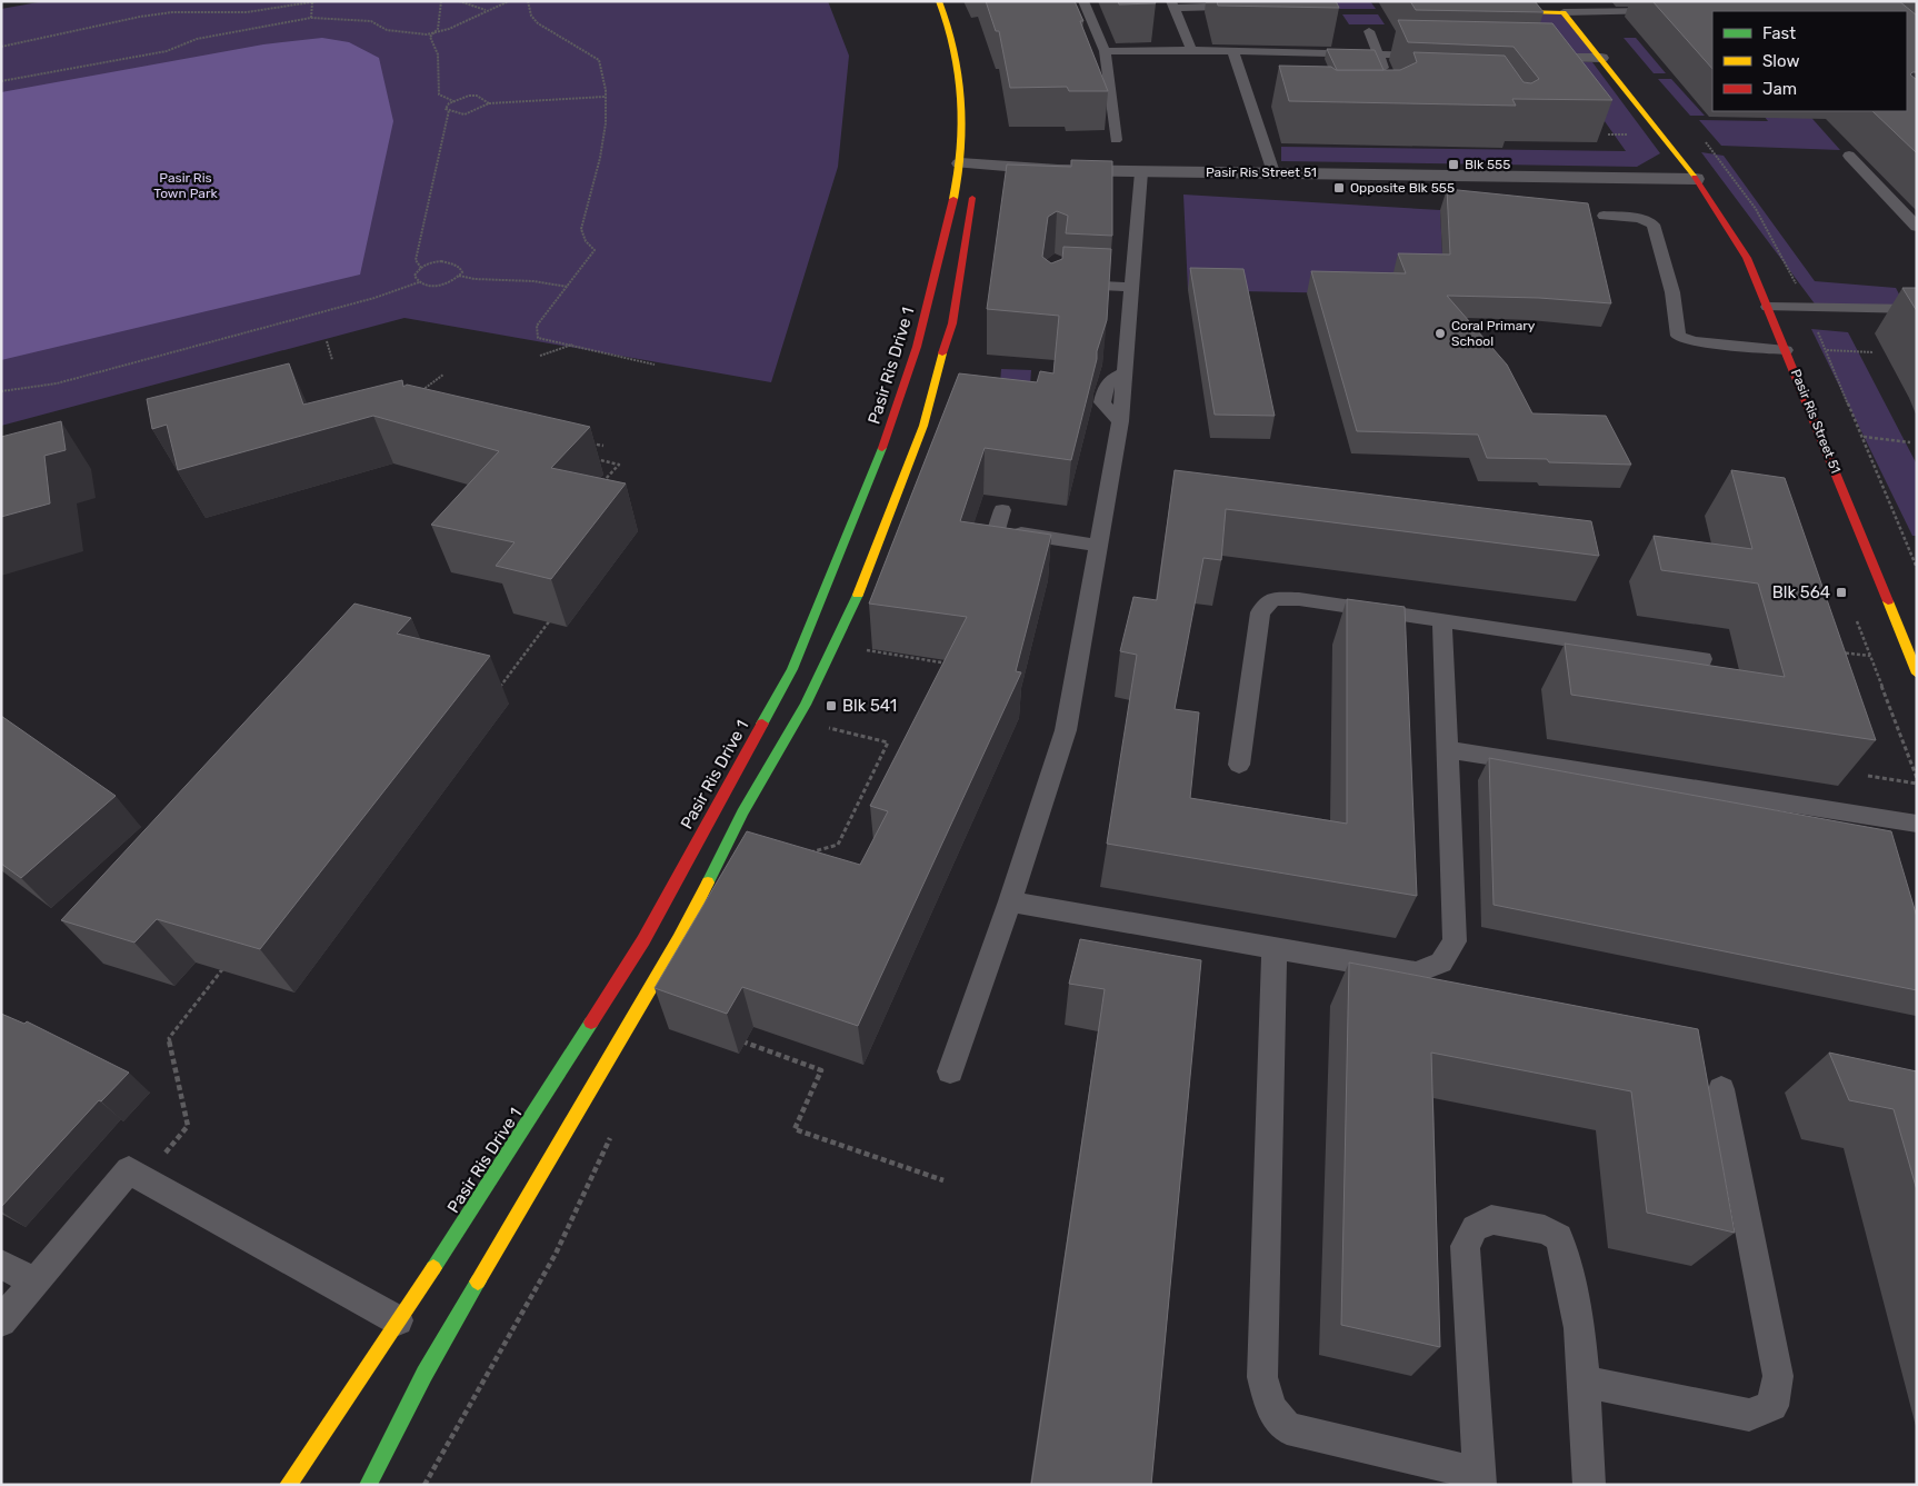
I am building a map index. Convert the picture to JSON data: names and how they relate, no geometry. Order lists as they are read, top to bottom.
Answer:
{
  "streets": {
    "main road": ["Pasir Ris Street 51", "Pasir Ris Drive 1"]
  },
  "crossings": [
    ["Pasir Ris Street 51", "Pasir Ris Drive 1"]
  ],
  "parks": ["Pasir Ris Town Park"],
  "places": {
    "transit": [
      "Blk 555",
      "Opposite Blk 555",
      "Blk 564",
      "Blk 541"
    ],
    "other": ["Coral Primary School"]
  },
  "legend": ["Fast", "Slow", "Jam"]
}
